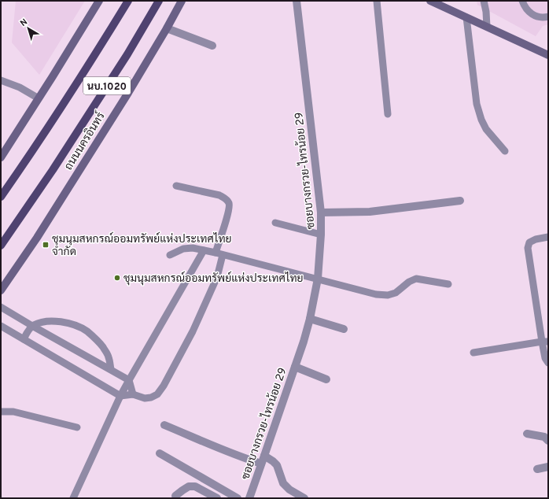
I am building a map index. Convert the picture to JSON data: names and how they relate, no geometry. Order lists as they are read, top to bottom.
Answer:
{
  "streets": {
    "main road": ["นบ.1020", "ถนนนครอินทร์"],
    "street": ["ซอยบางกรวย-ไทรน้อย 29"]
  },
  "places": {
    "transit": ["ชุมนุมสหกรณ์ออมทรัพย์แห่งประเทศไทย จำกัด"],
    "other": ["ชุมนุมสหกรณ์ออมทรัพย์แห่งประเทศไทย"]
  },
  "north": "top left"
}
